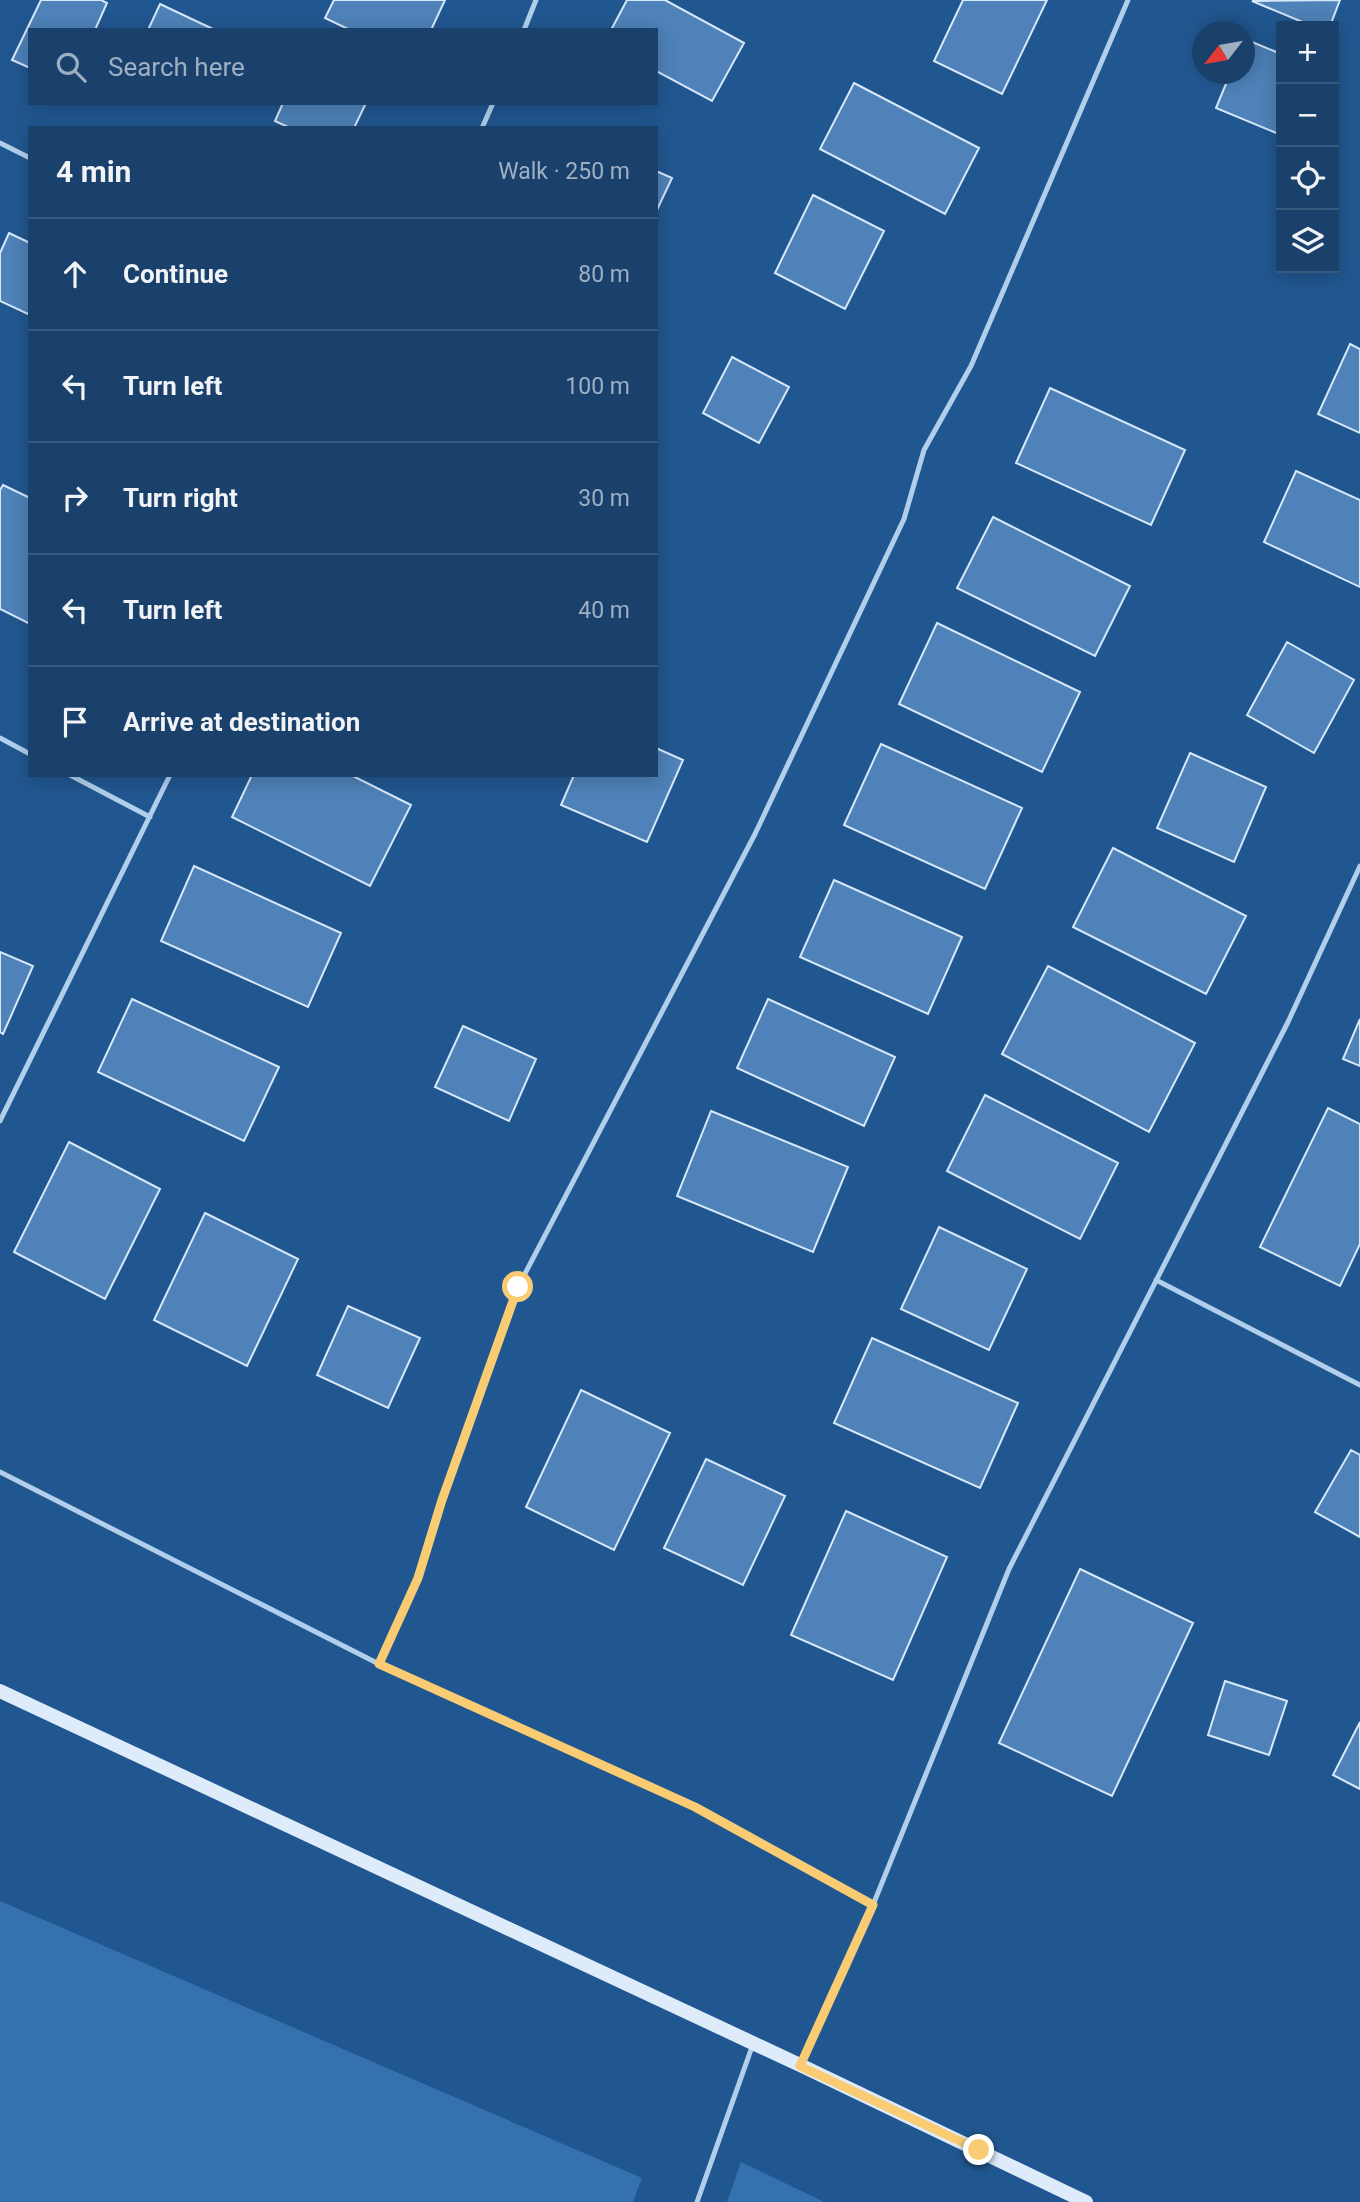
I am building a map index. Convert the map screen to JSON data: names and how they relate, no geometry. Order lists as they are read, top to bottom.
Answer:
{
  "north": "bottom left",
  "page": {
    "map_buttons": ["+", "−"],
    "search": "Search here",
    "heading": ["4 min", "Walk · 250 m"],
    "list": [
      ["Continue", "80 m"],
      ["Turn left", "100 m"],
      ["Turn right", "30 m"],
      ["Turn left", "40 m"],
      "Arrive at destination"
    ]
  }
}
